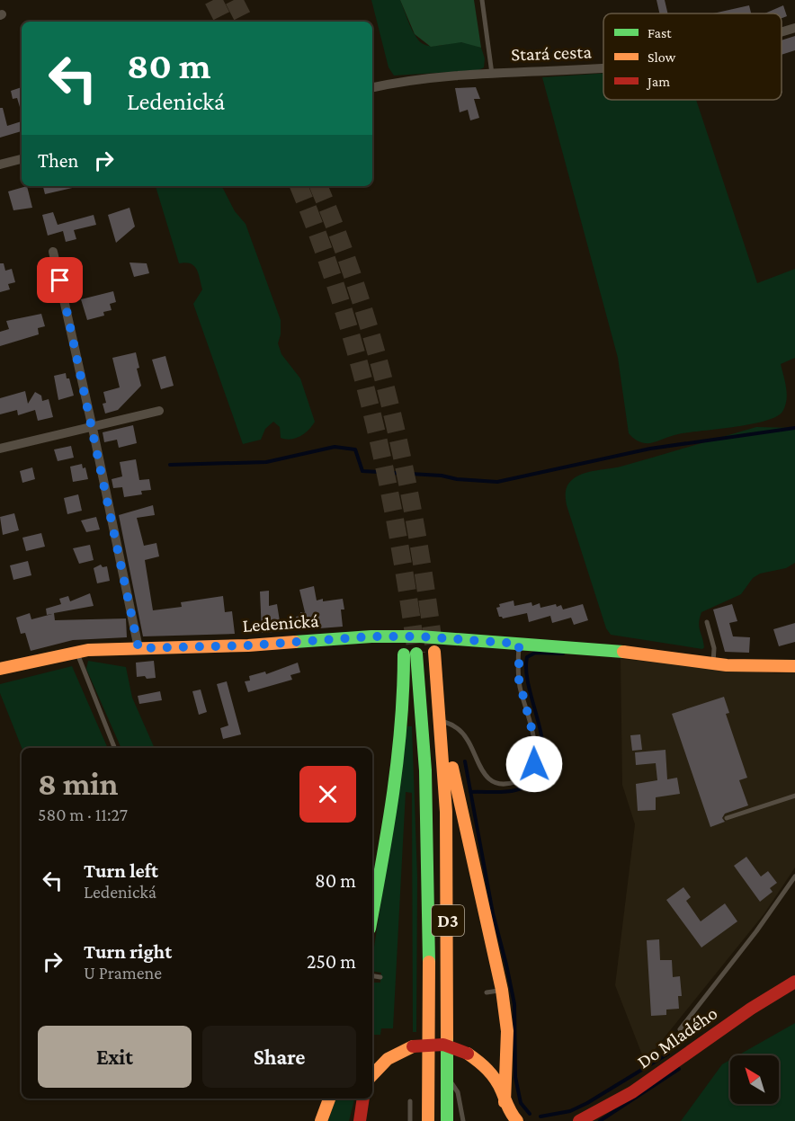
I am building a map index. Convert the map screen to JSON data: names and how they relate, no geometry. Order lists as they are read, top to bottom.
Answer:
{
  "streets": {
    "main road": ["Ledenická", "D3", "Do Mladého"],
    "street": ["Stará cesta"]
  },
  "legend": ["Fast", "Slow", "Jam"],
  "north": "top left",
  "page": {
    "turn": ["80 m", "Ledenická"],
    "then": "Then",
    "heading": ["8 min", "580 m · 11:27"],
    "list": [
      {
        "name": "Turn left",
        "note": "Ledenická",
        "value": "80 m"
      },
      {
        "name": "Turn right",
        "note": "U Pramene",
        "value": "250 m"
      }
    ],
    "buttons": ["Exit", "Share"]
  }
}
